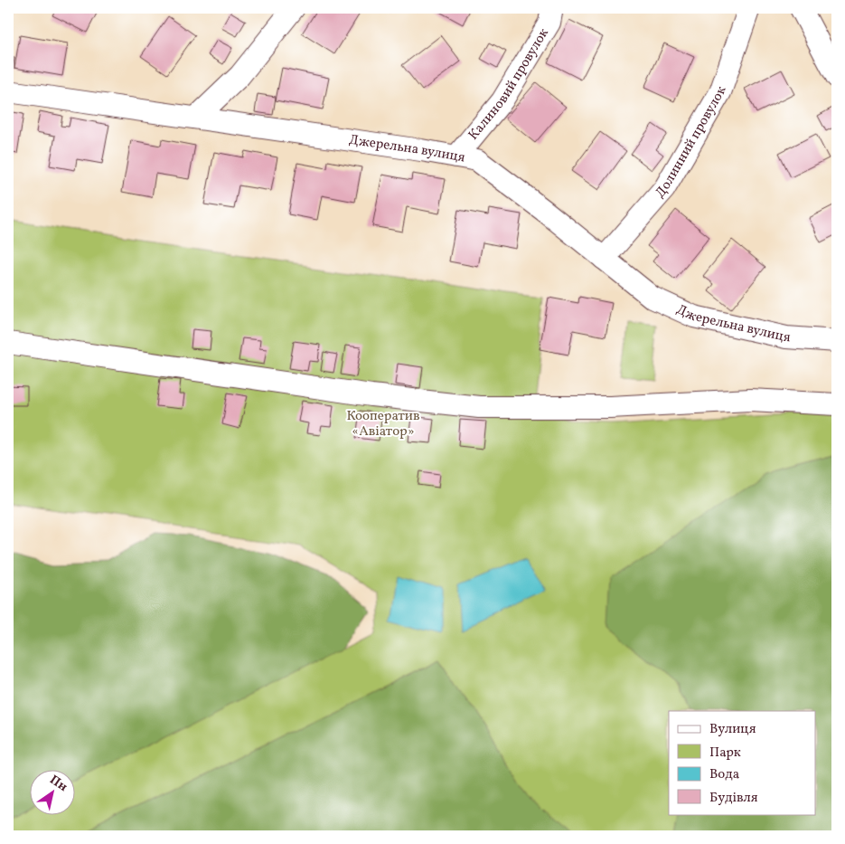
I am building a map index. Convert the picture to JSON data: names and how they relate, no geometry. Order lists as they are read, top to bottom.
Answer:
{
  "streets": {
    "street": ["Калиновий провулок", "Долинний провулок", "Джерельна вулиця"]
  },
  "crossings": [
    ["Калиновий провулок", "Джерельна вулиця"],
    ["Долинний провулок", "Джерельна вулиця"]
  ],
  "parks": ["Кооператив «Авіатор»"],
  "legend": [
    "Вулиця",
    "Парк",
    "Вода",
    "Будівля"
  ],
  "north": "top right"
}
